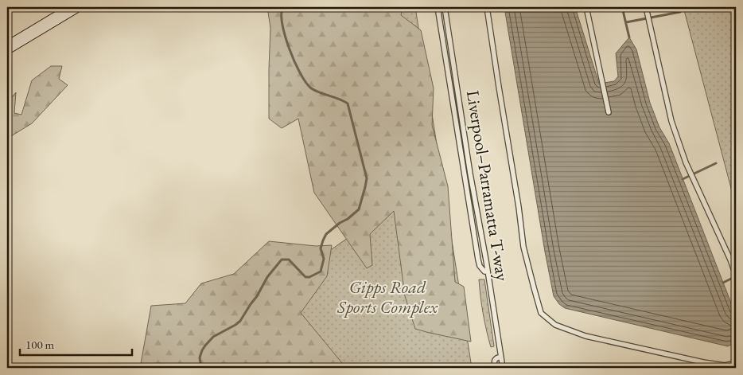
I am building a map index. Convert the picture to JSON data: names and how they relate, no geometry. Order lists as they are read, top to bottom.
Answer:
{
  "streets": {
    "lane": ["Liverpool–Parramatta T-way"]
  },
  "parks": ["Gipps Road Sports Complex"],
  "scale_bar": "100 m"
}
